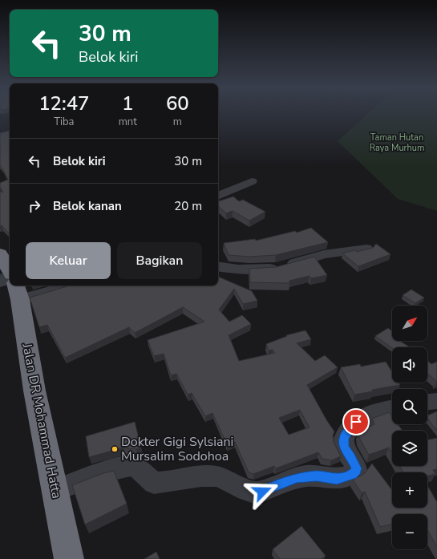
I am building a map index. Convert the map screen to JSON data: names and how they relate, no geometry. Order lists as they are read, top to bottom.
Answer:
{
  "streets": {
    "highway": ["Jalan DR Mohammad Hatta"]
  },
  "parks": ["Taman Hutan Raya Murhum"],
  "places": ["Dokter Gigi Sylsiani Mursalim Sodohoa"],
  "north": "top right",
  "page": {
    "turn": ["30 m", "Belok kiri"],
    "eta": [
      "12:47",
      "Tiba",
      "1",
      "mnt",
      "60",
      "m"
    ],
    "list": [
      {
        "name": "Belok kiri",
        "value": "30 m"
      },
      {
        "name": "Belok kanan",
        "value": "20 m"
      }
    ],
    "buttons": ["Keluar", "Bagikan"],
    "map_buttons": ["+", "−"]
  }
}
